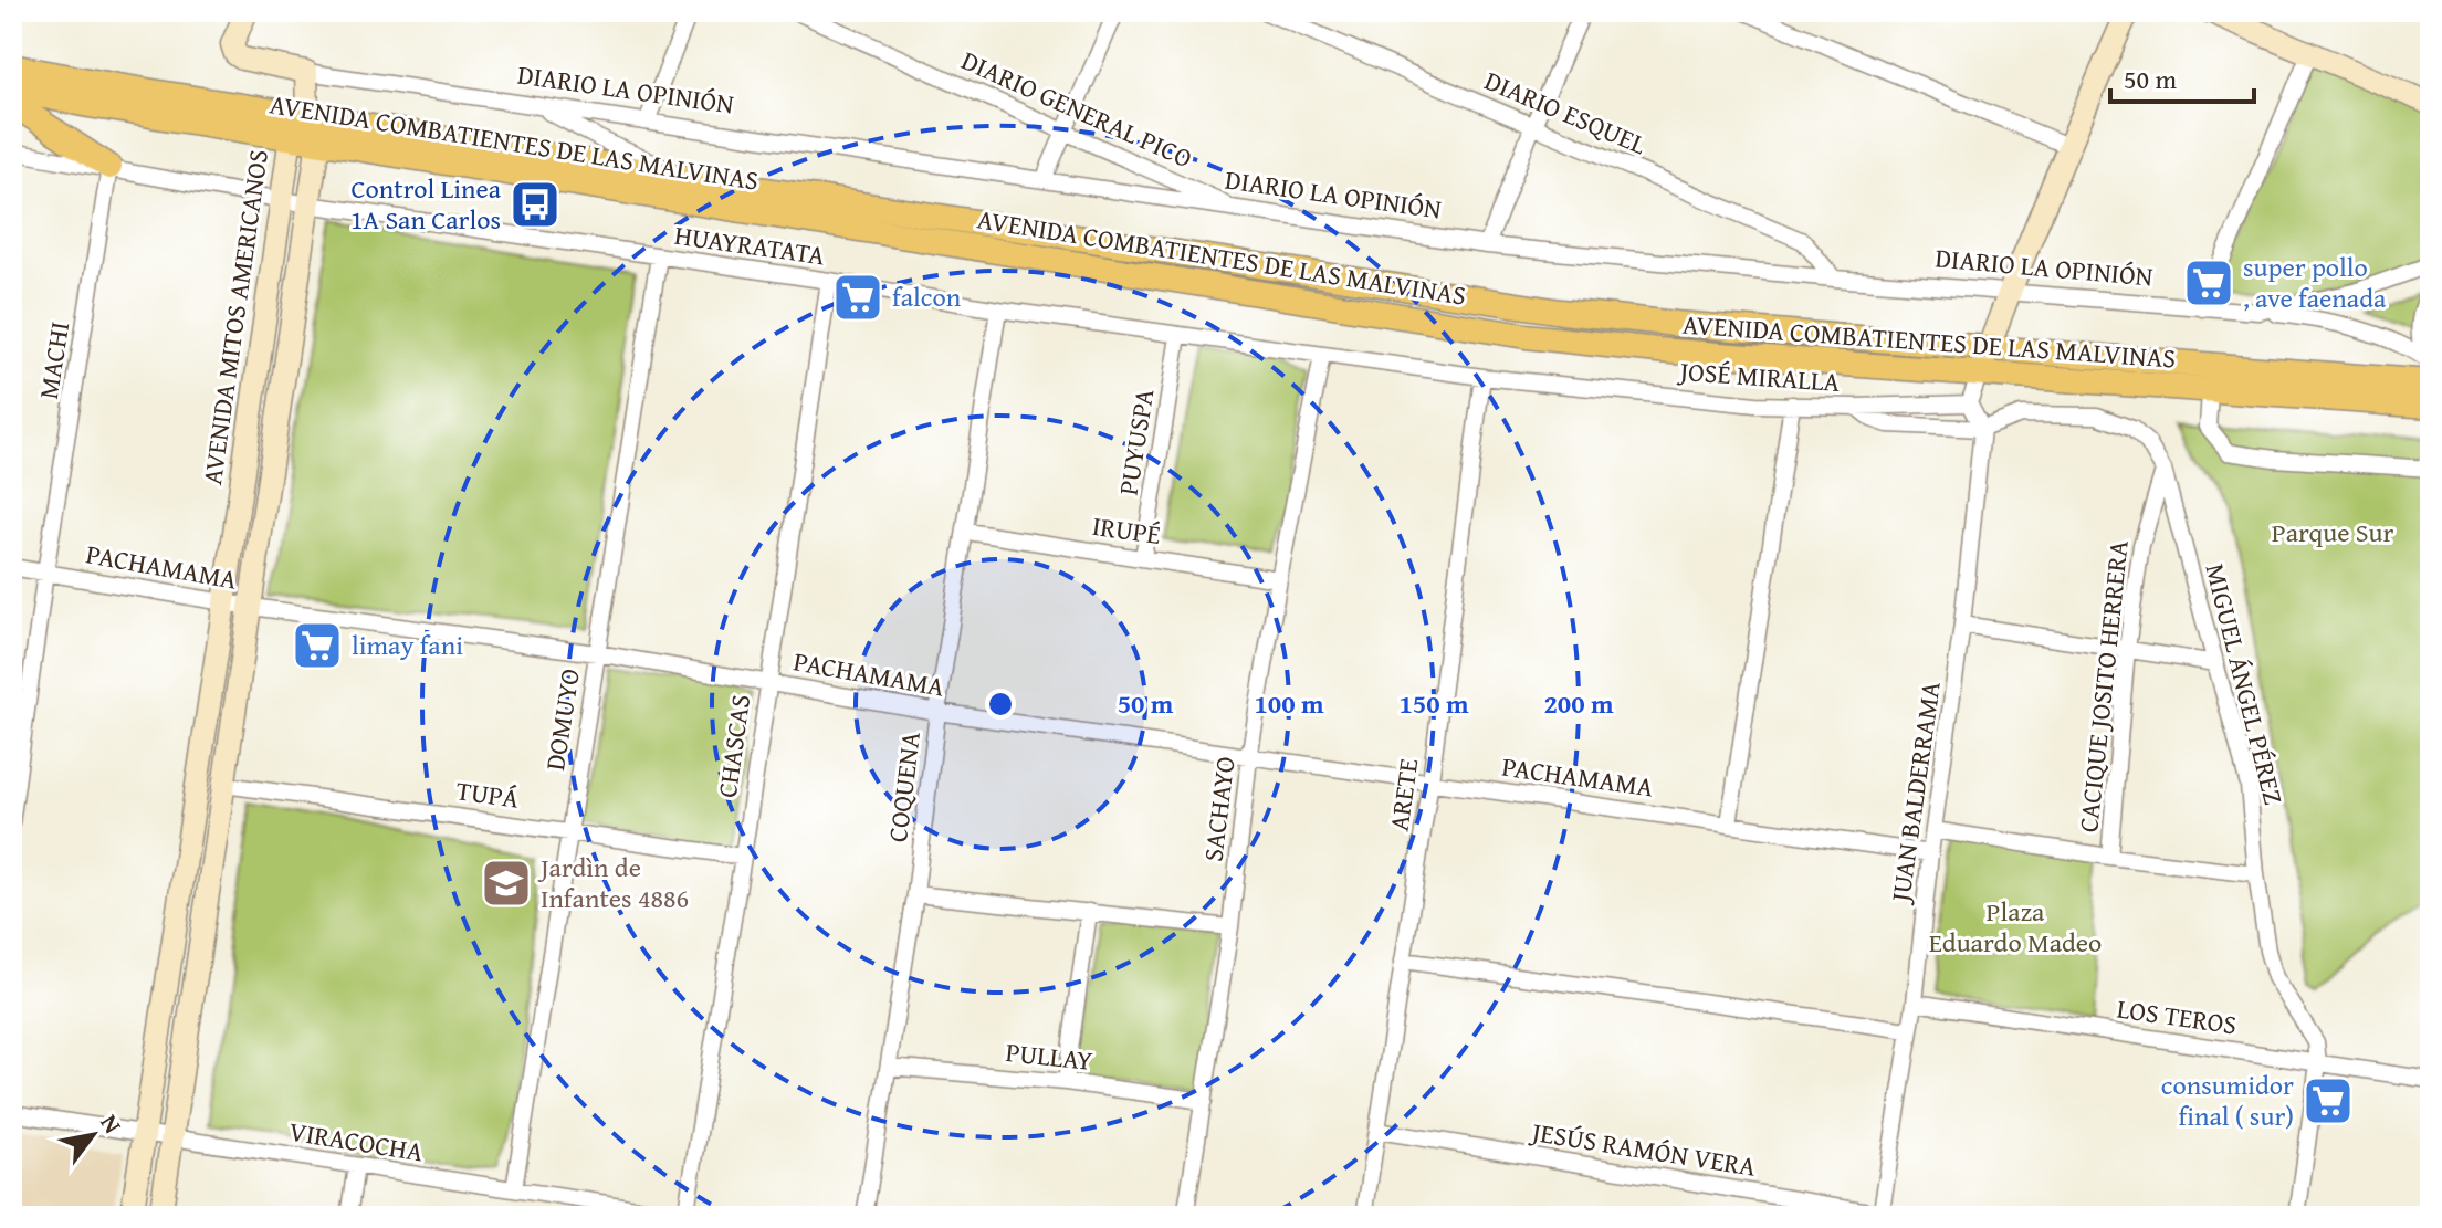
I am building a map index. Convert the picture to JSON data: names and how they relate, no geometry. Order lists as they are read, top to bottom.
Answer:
{
  "streets": {
    "main road": ["AVENIDA COMBATIENTES DE LAS MALVINAS"],
    "street": [
      "DIARIO LA OPINIÓN",
      "DIARIO GENERAL PICO",
      "DIARIO ESQUEL",
      "HUAYRATATA",
      "AVENIDA MITOS AMERICANOS",
      "MACHI",
      "JOSÉ MIRALLA",
      "PUYUSPA",
      "IRUPÉ",
      "PACHAMAMA",
      "MIGUEL ÁNGEL PÉREZ",
      "CACIQUE JOSITO HERRERA",
      "DOMUYO",
      "CHASCAS",
      "COQUENA",
      "JUAN BALDERRAMA",
      "TUPÁ",
      "ARETE",
      "SACHAYO",
      "LOS TEROS",
      "PULLAY",
      "VIRACOCHA",
      "JESÚS RAMÓN VERA"
    ]
  },
  "crossings": [
    ["DIARIO LA OPINIÓN", "DIARIO GENERAL PICO"],
    ["DIARIO LA OPINIÓN", "DIARIO ESQUEL"],
    ["AVENIDA COMBATIENTES DE LAS MALVINAS", "AVENIDA MITOS AMERICANOS"],
    ["HUAYRATATA", "AVENIDA MITOS AMERICANOS"],
    ["HUAYRATATA", "MACHI"],
    ["HUAYRATATA", "JOSÉ MIRALLA"],
    ["HUAYRATATA", "PUYUSPA"],
    ["HUAYRATATA", "DOMUYO"],
    ["HUAYRATATA", "CHASCAS"],
    ["HUAYRATATA", "COQUENA"],
    ["HUAYRATATA", "ARETE"],
    ["HUAYRATATA", "SACHAYO"],
    ["AVENIDA MITOS AMERICANOS", "PACHAMAMA"],
    ["AVENIDA MITOS AMERICANOS", "VIRACOCHA"],
    ["MACHI", "PACHAMAMA"],
    ["JOSÉ MIRALLA", "MIGUEL ÁNGEL PÉREZ"],
    ["JOSÉ MIRALLA", "CACIQUE JOSITO HERRERA"],
    ["JOSÉ MIRALLA", "JUAN BALDERRAMA"],
    ["JOSÉ MIRALLA", "ARETE"],
    ["PUYUSPA", "IRUPÉ"],
    ["IRUPÉ", "COQUENA"],
    ["IRUPÉ", "SACHAYO"],
    ["PACHAMAMA", "DOMUYO"],
    ["PACHAMAMA", "CHASCAS"],
    ["PACHAMAMA", "COQUENA"],
    ["PACHAMAMA", "JUAN BALDERRAMA"],
    ["PACHAMAMA", "ARETE"],
    ["PACHAMAMA", "SACHAYO"],
    ["MIGUEL ÁNGEL PÉREZ", "CACIQUE JOSITO HERRERA"],
    ["MIGUEL ÁNGEL PÉREZ", "LOS TEROS"],
    ["DOMUYO", "TUPÁ"],
    ["DOMUYO", "VIRACOCHA"],
    ["CHASCAS", "TUPÁ"],
    ["CHASCAS", "VIRACOCHA"],
    ["COQUENA", "PULLAY"],
    ["JUAN BALDERRAMA", "LOS TEROS"],
    ["JUAN BALDERRAMA", "JESÚS RAMÓN VERA"],
    ["ARETE", "JESÚS RAMÓN VERA"],
    ["SACHAYO", "PULLAY"]
  ],
  "parks": ["Parque Sur", "Plaza Eduardo Madeo"],
  "places": {
    "bus stop": ["Control Linea 1A San Carlos"],
    "supermarket": [
      "super pollo , ave faenada",
      "falcon",
      "limay fani",
      "consumidor final ( sur)"
    ],
    "school or university": ["Jardìn de Infantes 4886"]
  },
  "scale_bar": "50 m",
  "north": "top right",
  "rings": [
    "50 m",
    "100 m",
    "150 m",
    "200 m"
  ]
}
